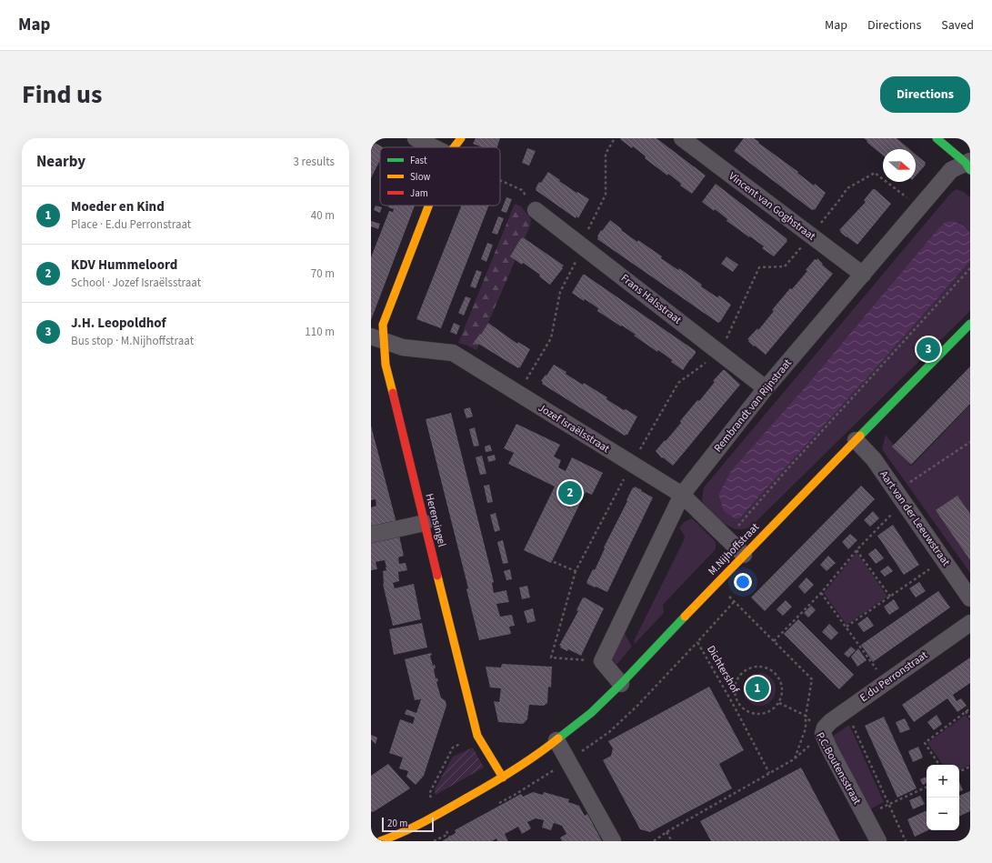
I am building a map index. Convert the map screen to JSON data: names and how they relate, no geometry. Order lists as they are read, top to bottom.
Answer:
{
  "streets": {
    "main road": ["Herensingel", "M.Nijhoffstraat"],
    "street": [
      "Vincent van Goghstraat",
      "Frans Halsstraat",
      "Rembrandt van Rijnstraat",
      "Jozef Israëlsstraat",
      "Aart van der Leeuwstraat",
      "E.du Perronstraat",
      "P.C.Boutensstraat"
    ],
    "path": ["Dichtershof"]
  },
  "crossings": [
    ["Vincent van Goghstraat", "Rembrandt van Rijnstraat"],
    ["Frans Halsstraat", "Rembrandt van Rijnstraat"],
    ["Rembrandt van Rijnstraat", "Jozef Israëlsstraat"],
    ["Jozef Israëlsstraat", "Herensingel"],
    ["Jozef Israëlsstraat", "M.Nijhoffstraat"],
    ["Aart van der Leeuwstraat", "M.Nijhoffstraat"],
    ["Herensingel", "M.Nijhoffstraat"],
    ["E.du Perronstraat", "P.C.Boutensstraat"]
  ],
  "legend": ["Fast", "Slow", "Jam"],
  "scale_bar": "20 m",
  "north": "right",
  "page": {
    "header": "Map",
    "nav": ["Map", "Directions", "Saved"],
    "title": "Find us",
    "buttons": "Directions",
    "heading": ["Nearby", "3 results"],
    "list": [
      {
        "mark": "1",
        "name": "Moeder en Kind",
        "note": "Place · E.du Perronstraat",
        "value": "40 m"
      },
      {
        "mark": "2",
        "name": "KDV Hummeloord",
        "note": "School · Jozef Israëlsstraat",
        "value": "70 m"
      },
      {
        "mark": "3",
        "name": "J.H. Leopoldhof",
        "note": "Bus stop · M.Nijhoffstraat",
        "value": "110 m"
      }
    ],
    "pins": ["3", "2", "1"],
    "map_buttons": ["+", "−"],
    "scale": "20 m"
  }
}
